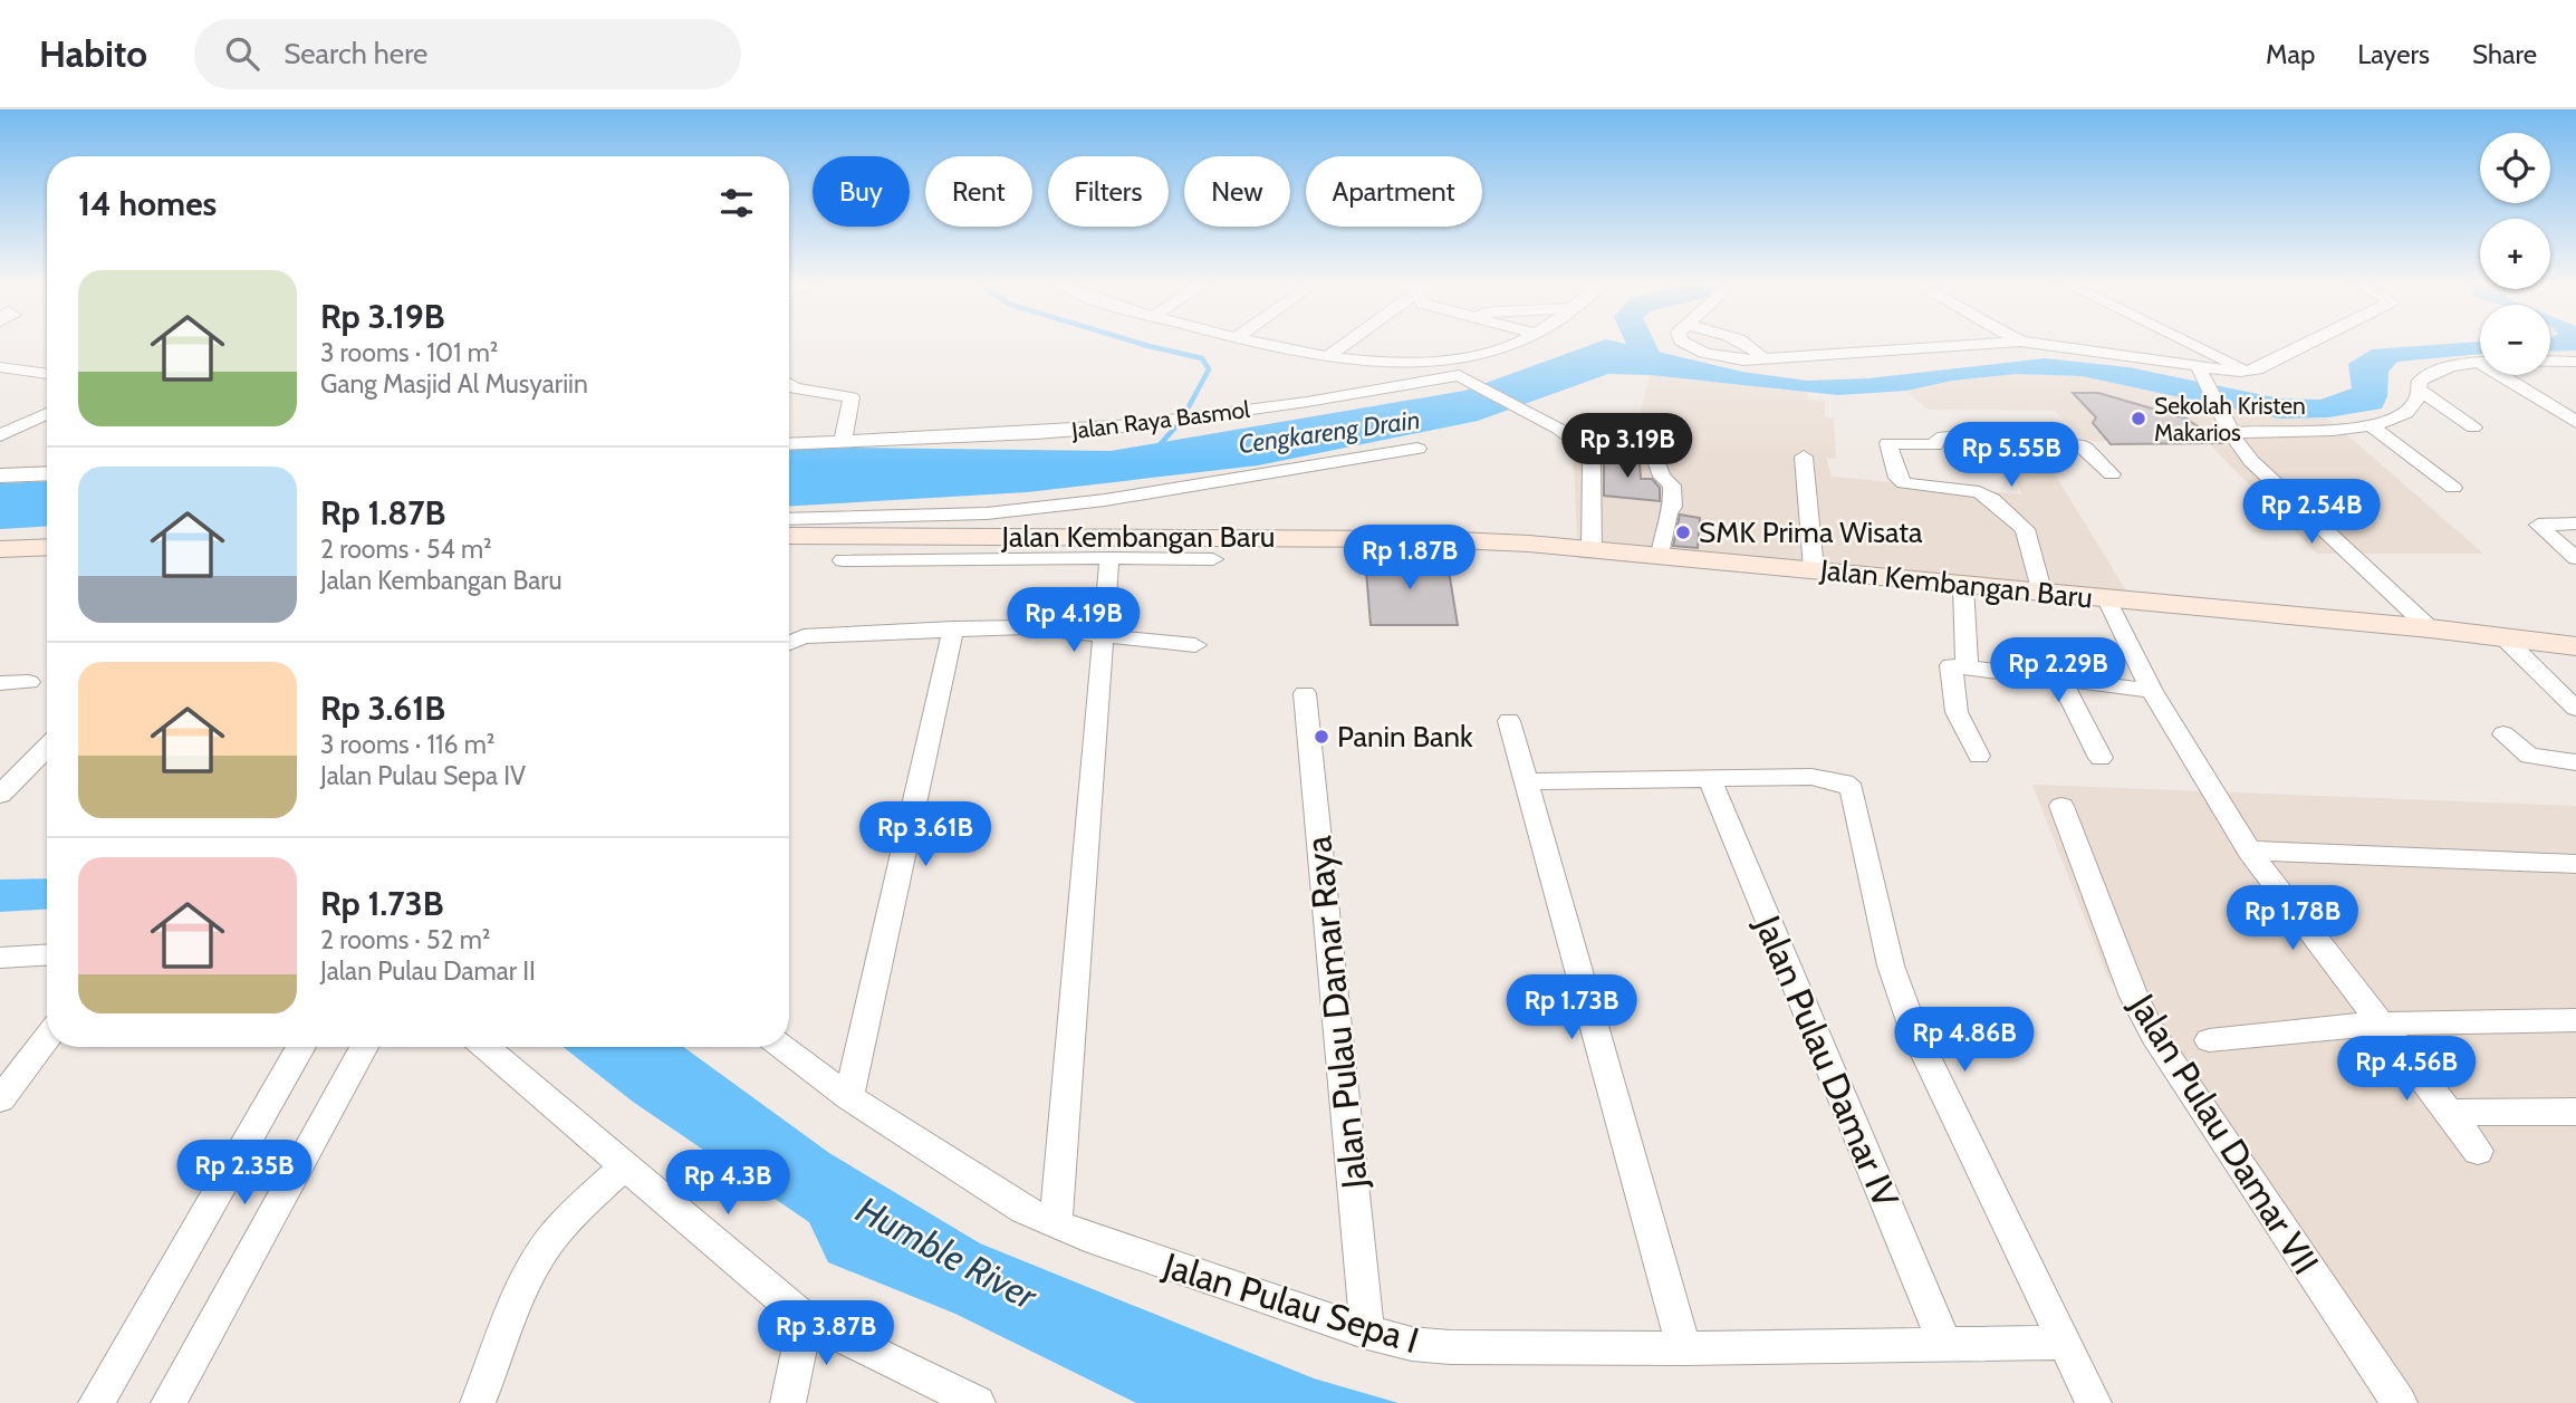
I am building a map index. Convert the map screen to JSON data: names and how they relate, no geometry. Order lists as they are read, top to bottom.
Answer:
{
  "streets": {
    "main road": ["Jalan Kembangan Baru"],
    "street": [
      "Jalan Raya Basmol",
      "Jalan Pulau Damar Raya",
      "Jalan Pulau Damar IV",
      "Jalan Pulau Damar VII",
      "Jalan Pulau Sepa I"
    ]
  },
  "crossings": [
    ["Jalan Pulau Damar Raya", "Jalan Pulau Sepa I"],
    ["Jalan Pulau Damar IV", "Jalan Pulau Sepa I"]
  ],
  "water": ["Cengkareng Drain", "Humble River"],
  "places": ["Sekolah Kristen Makarios", "SMK Prima Wisata", "Panin Bank"],
  "page": {
    "header": "Habito",
    "search": "Search here",
    "nav": ["Map", "Layers", "Share"],
    "map_buttons": ["+", "−"],
    "chip": [
      "Buy",
      "Rent",
      "Filters",
      "New",
      "Apartment"
    ],
    "heading": "14 homes",
    "list": [
      {
        "name": "Rp 3.19B",
        "note": "3 rooms · 101 m² · Gang Masjid Al Musyariin"
      },
      {
        "name": "Rp 1.87B",
        "note": "2 rooms · 54 m² · Jalan Kembangan Baru"
      },
      {
        "name": "Rp 3.61B",
        "note": "3 rooms · 116 m² · Jalan Pulau Sepa IV"
      },
      {
        "name": "Rp 1.73B",
        "note": "2 rooms · 52 m² · Jalan Pulau Damar II"
      }
    ],
    "price": [
      "Rp 3.19B",
      "Rp 5.55B",
      "Rp 2.54B",
      "Rp 1.87B",
      "Rp 4.19B",
      "Rp 2.29B",
      "Rp 3.61B",
      "Rp 1.78B",
      "Rp 1.73B",
      "Rp 4.86B",
      "Rp 4.56B",
      "Rp 2.35B",
      "Rp 4.3B",
      "Rp 3.87B"
    ]
  }
}
